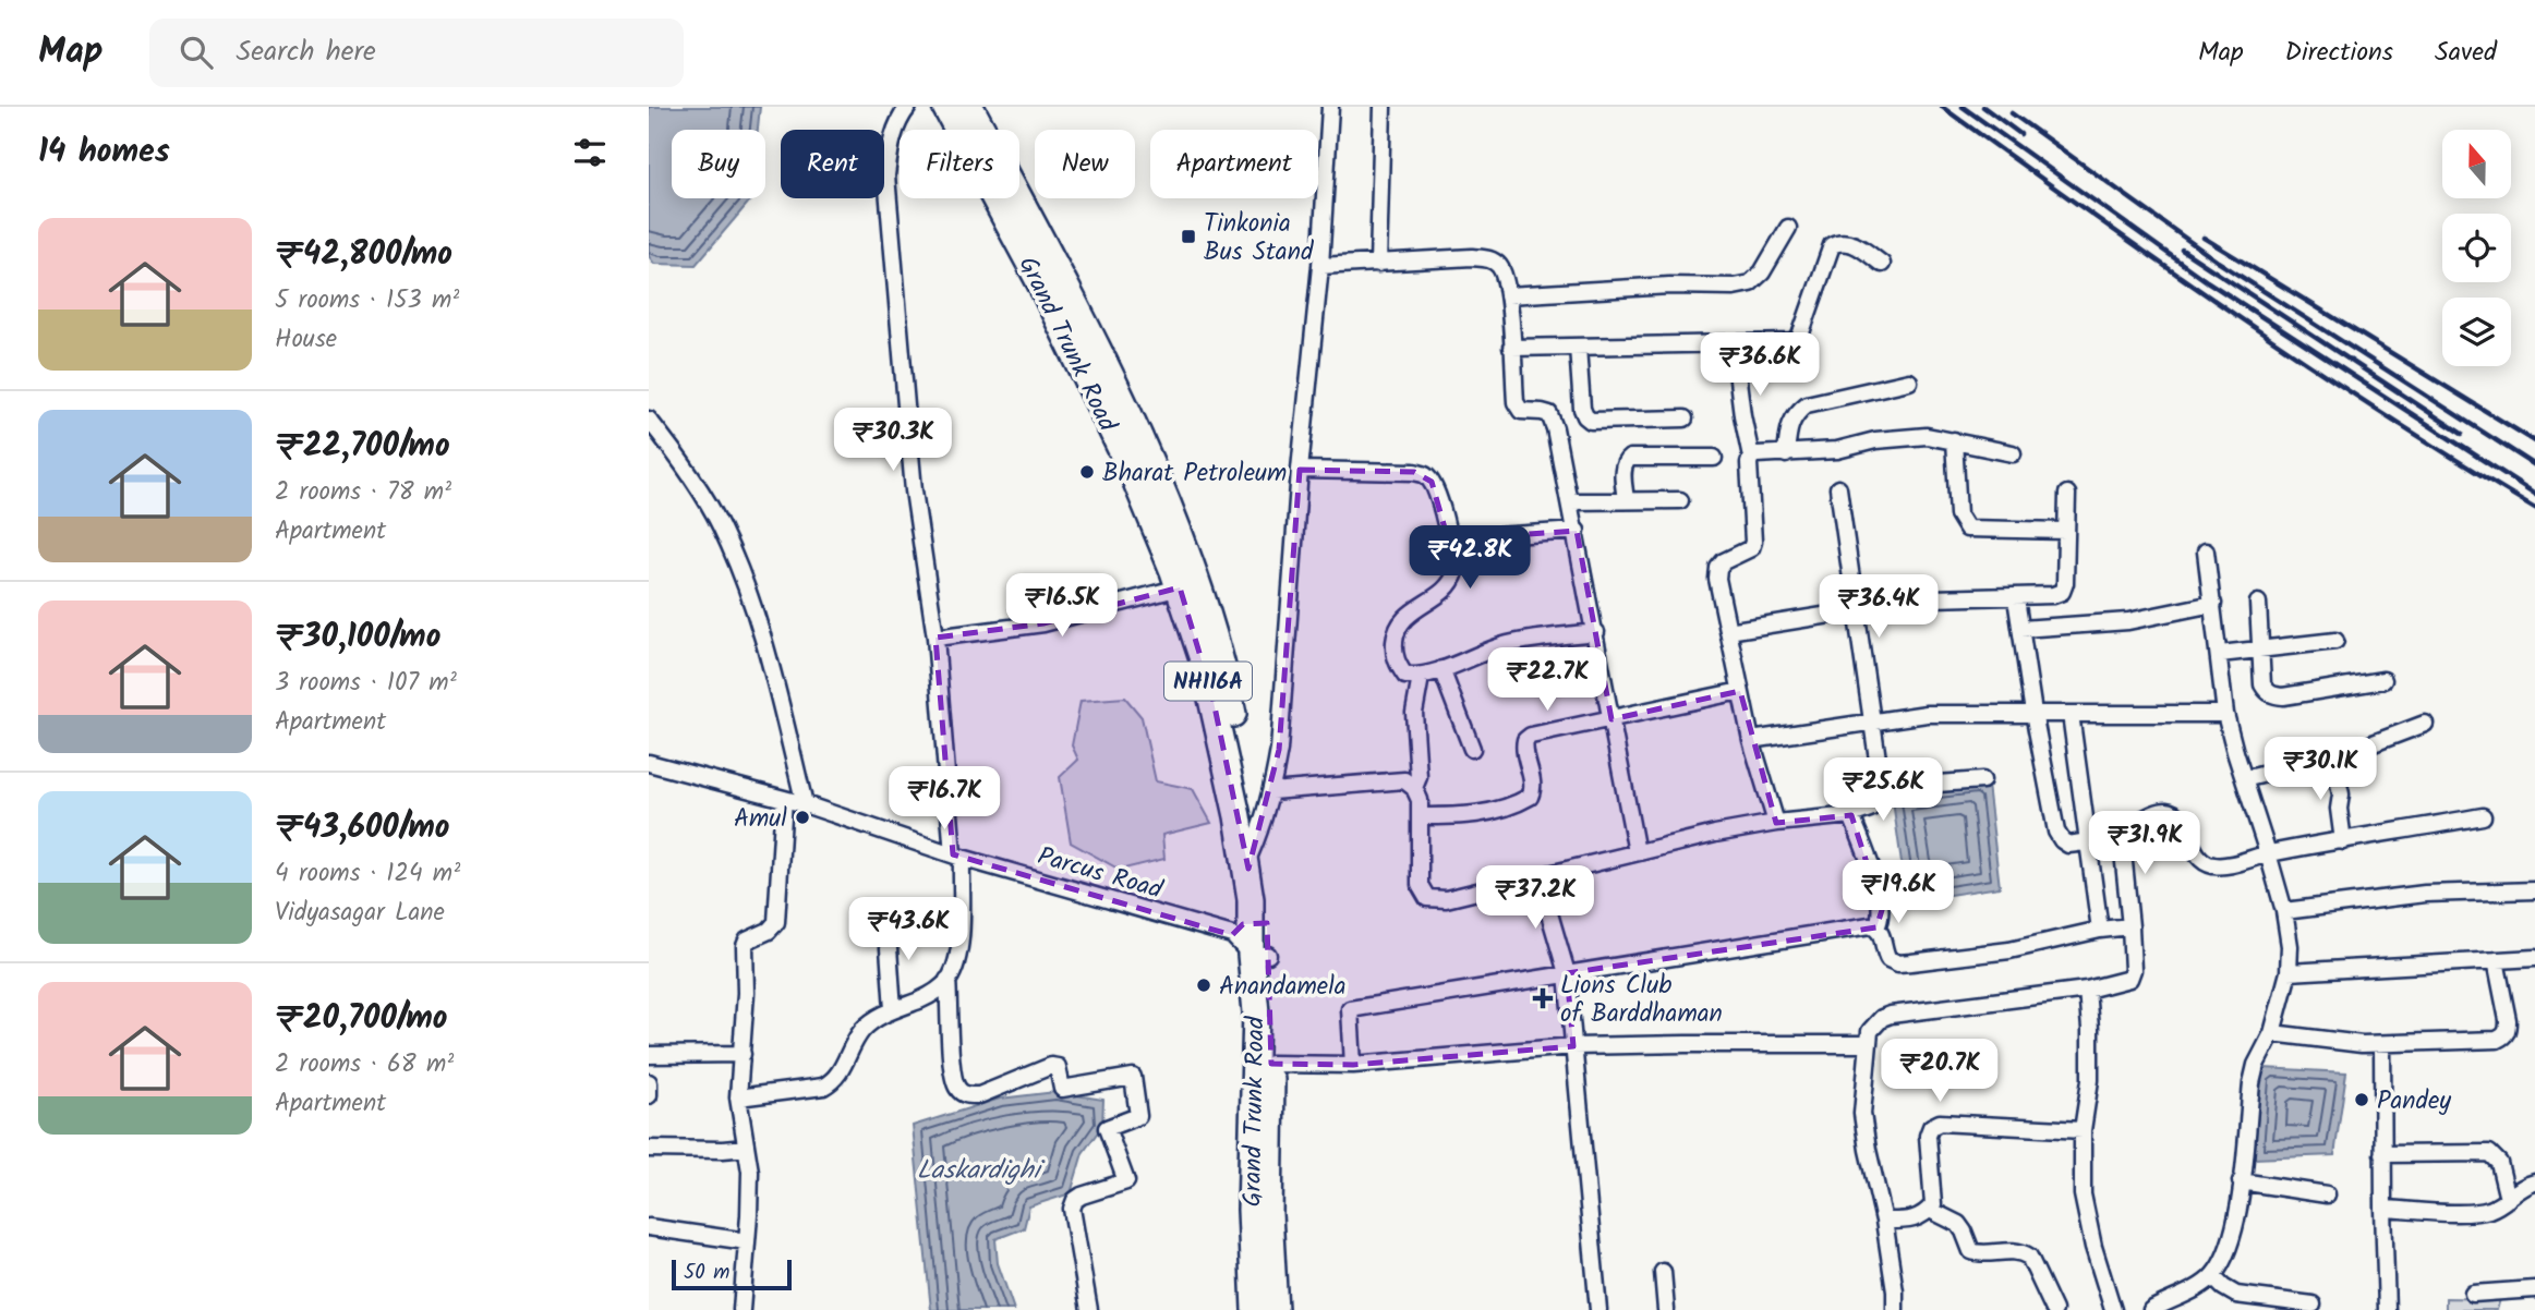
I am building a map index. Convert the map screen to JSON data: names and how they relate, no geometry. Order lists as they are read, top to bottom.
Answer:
{
  "streets": {
    "highway": ["Grand Trunk Road", "NH116A"],
    "street": ["Parcus Road"]
  },
  "crossings": [
    ["Grand Trunk Road", "Parcus Road"]
  ],
  "water": ["Laskardighi"],
  "places": {
    "transit": ["Tinkonia Bus Stand"],
    "other": [
      "Bharat Petroleum",
      "Amul",
      "Anandamela",
      "Pandey"
    ],
    "health": ["Lions Club of Barddhaman"]
  },
  "scale_bar": "50 m",
  "north": "top",
  "page": {
    "header": "Map",
    "search": "Search here",
    "nav": ["Map", "Directions", "Saved"],
    "heading": "14 homes",
    "chip": [
      "Buy",
      "Rent",
      "Filters",
      "New",
      "Apartment"
    ],
    "list": [
      {
        "name": "₹42,800/mo",
        "note": "5 rooms · 153 m² · House"
      },
      {
        "name": "₹22,700/mo",
        "note": "2 rooms · 78 m² · Apartment"
      },
      {
        "name": "₹30,100/mo",
        "note": "3 rooms · 107 m² · Apartment"
      },
      {
        "name": "₹43,600/mo",
        "note": "4 rooms · 124 m² · Vidyasagar Lane"
      },
      {
        "name": "₹20,700/mo",
        "note": "2 rooms · 68 m² · Apartment"
      }
    ],
    "price": [
      "₹36.6K",
      "₹30.3K",
      "₹42.8K",
      "₹16.5K",
      "₹36.4K",
      "₹22.7K",
      "₹30.1K",
      "₹25.6K",
      "₹16.7K",
      "₹31.9K",
      "₹19.6K",
      "₹37.2K",
      "₹43.6K",
      "₹20.7K"
    ],
    "scale": "50 m"
  }
}
